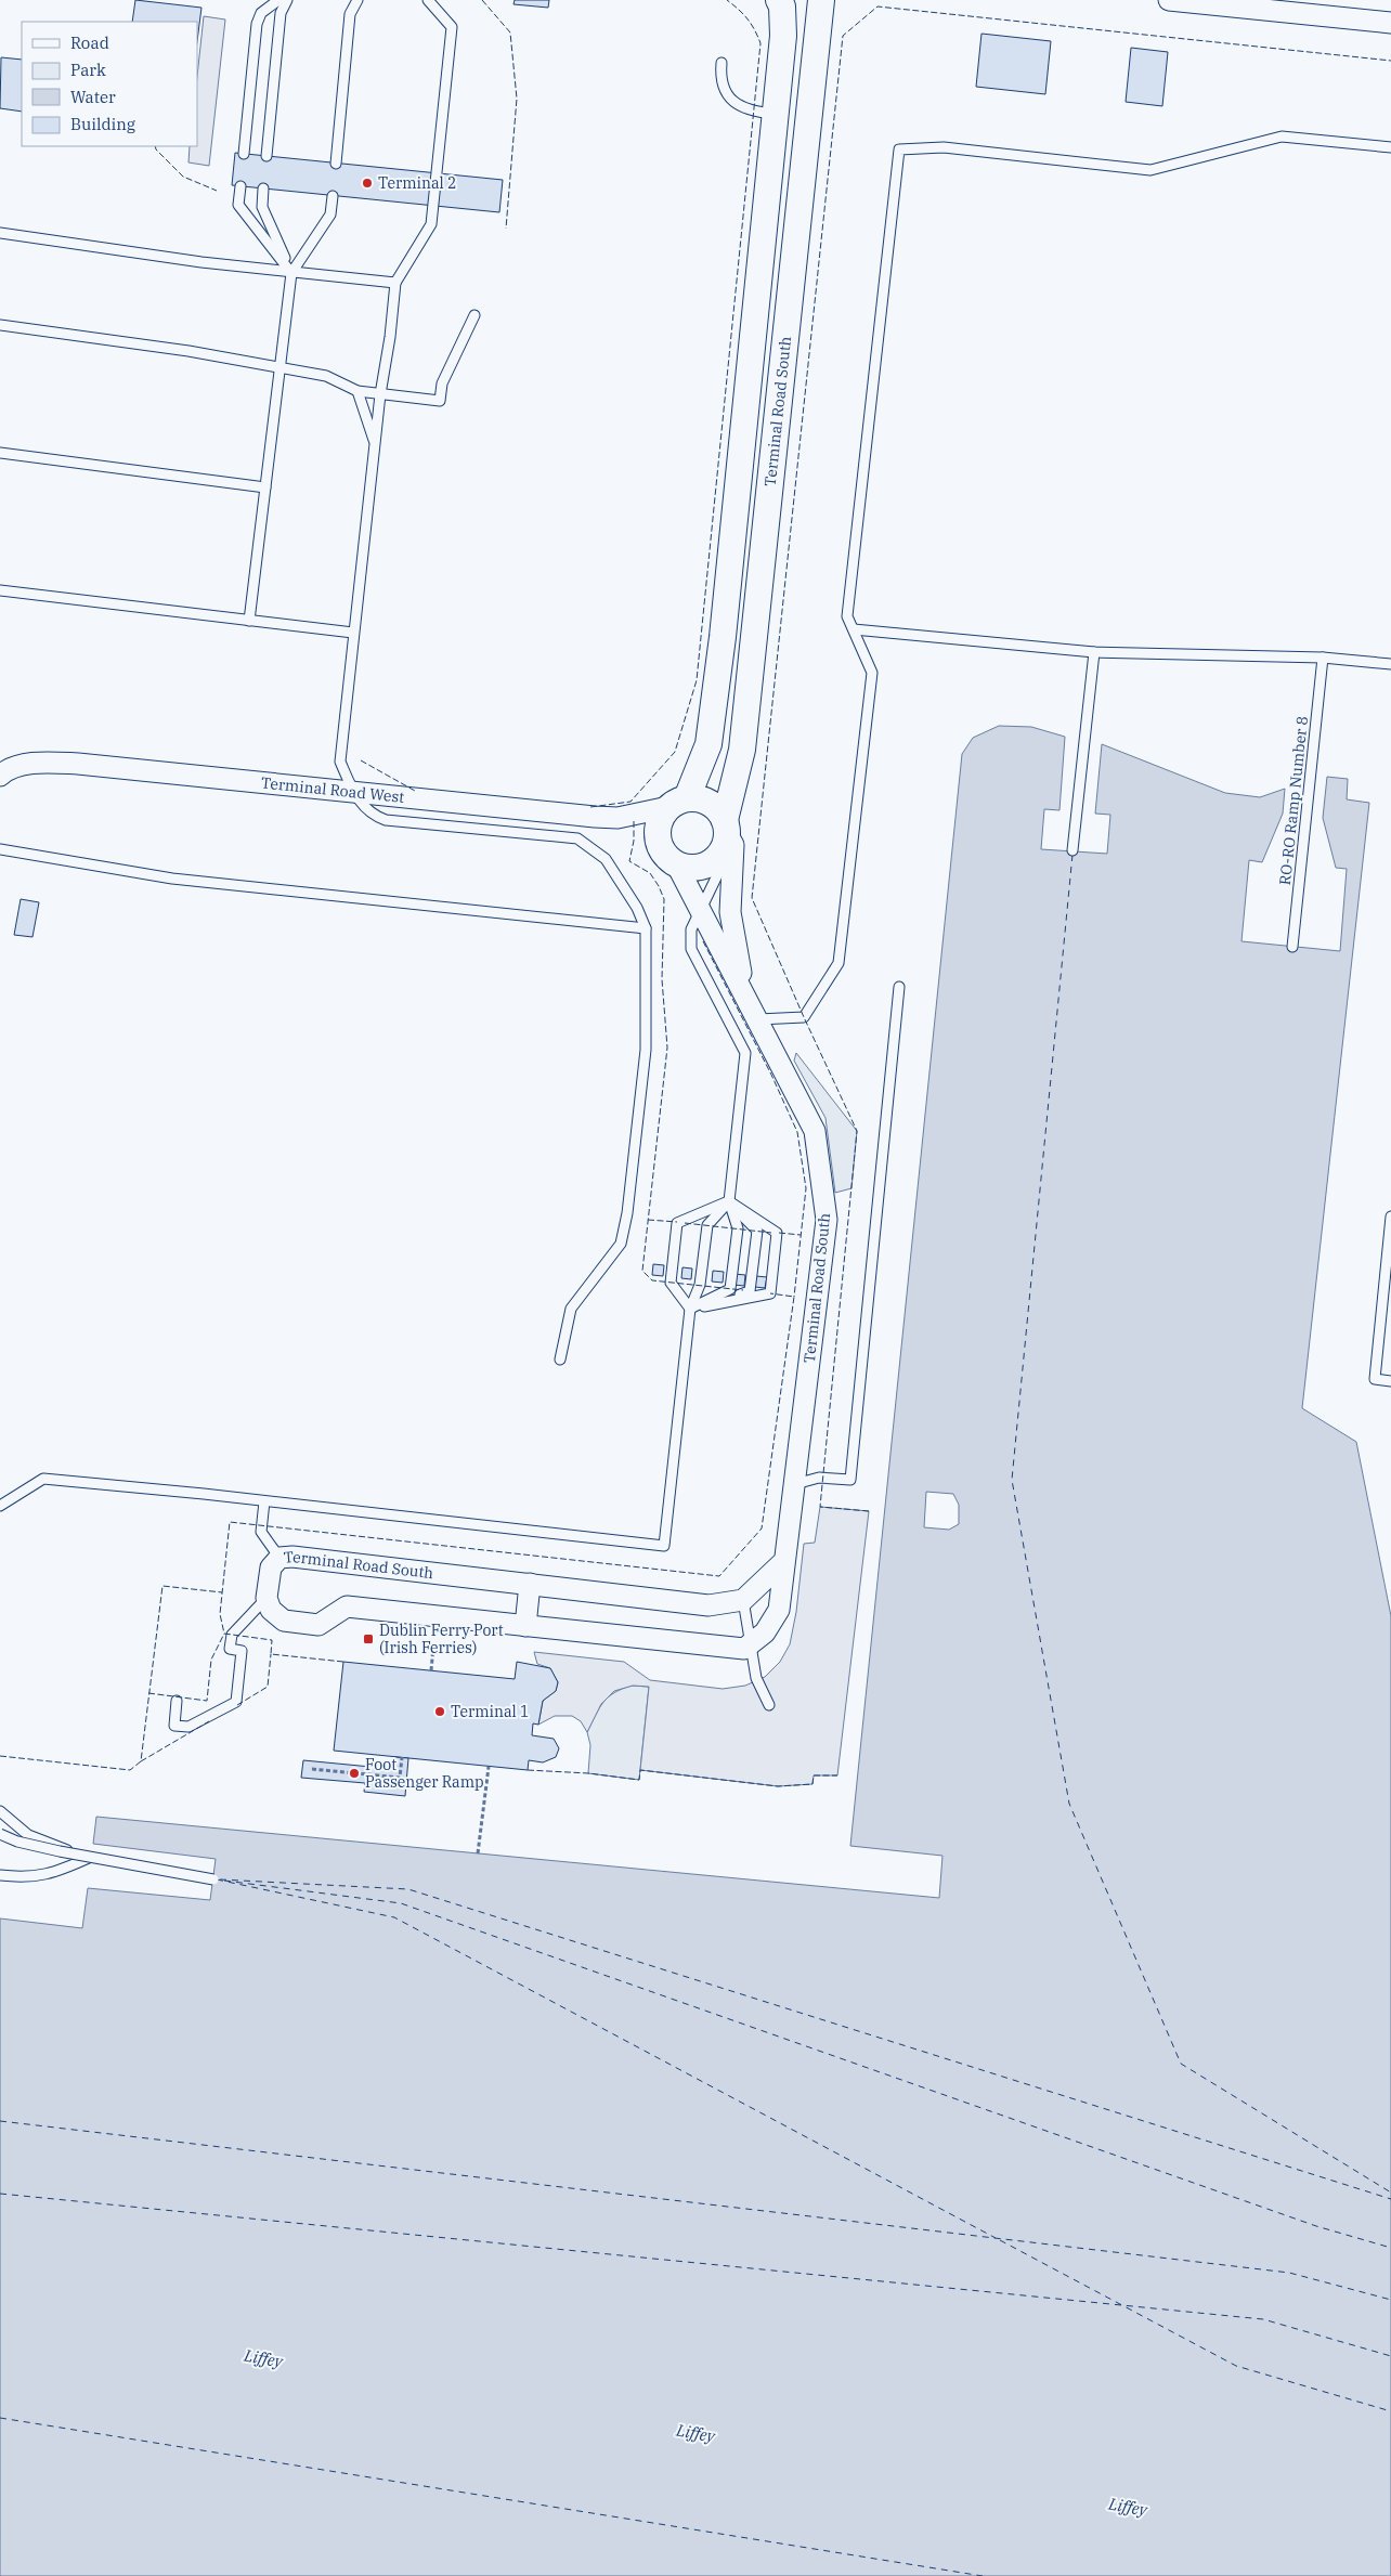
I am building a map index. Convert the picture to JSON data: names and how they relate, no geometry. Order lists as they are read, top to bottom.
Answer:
{
  "streets": {
    "street": ["Terminal Road South", "Terminal Road West"],
    "lane": ["RO-RO Ramp Number 8"]
  },
  "crossings": [
    ["Terminal Road South", "Terminal Road West"]
  ],
  "water": ["Liffey"],
  "places": {
    "other": ["Terminal 2", "Terminal 1", "Foot Passenger Ramp"],
    "transit": ["Dublin Ferry Port (Irish Ferries)"]
  },
  "legend": [
    "Road",
    "Park",
    "Water",
    "Building"
  ]
}
